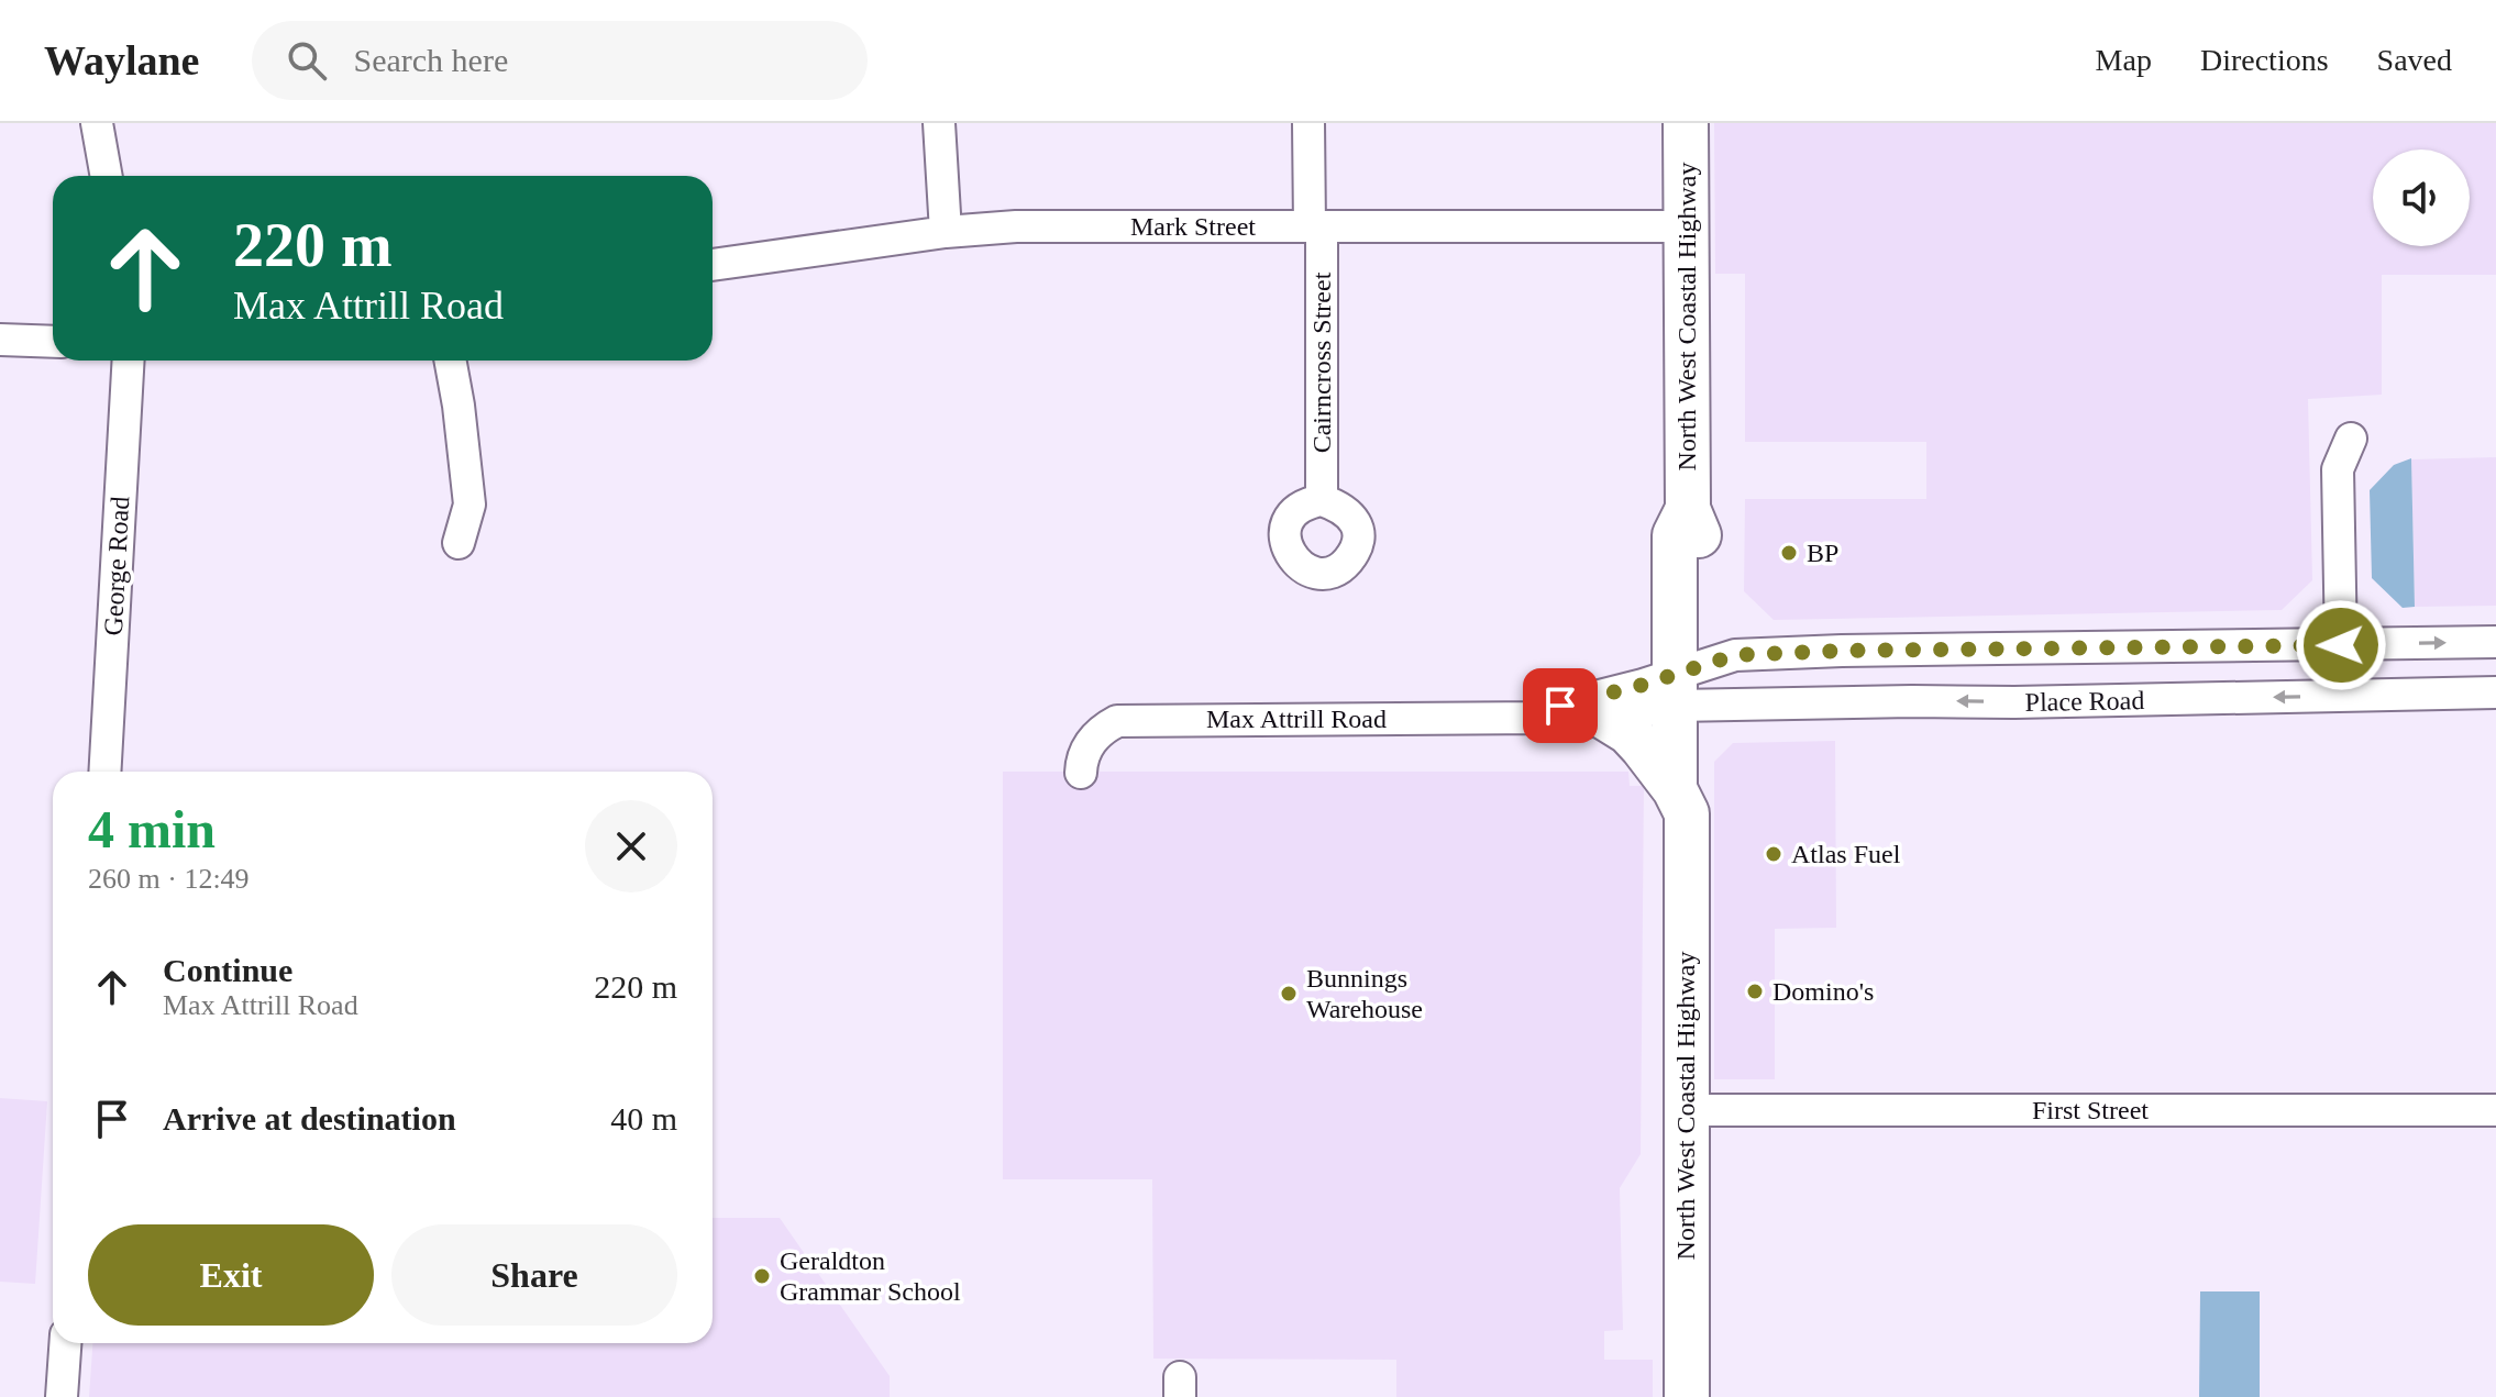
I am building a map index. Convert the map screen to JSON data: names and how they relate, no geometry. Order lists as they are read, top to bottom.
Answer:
{
  "streets": {
    "highway": ["North West Coastal Highway"],
    "street": [
      "Mark Street",
      "Cairncross Street",
      "George Road",
      "Place Road",
      "Max Attrill Road",
      "First Street"
    ]
  },
  "crossings": [
    ["Mark Street", "North West Coastal Highway"],
    ["Mark Street", "Cairncross Street"],
    ["North West Coastal Highway", "Place Road"],
    ["North West Coastal Highway", "Max Attrill Road"],
    ["North West Coastal Highway", "First Street"],
    ["Place Road", "Max Attrill Road"]
  ],
  "places": [
    "BP",
    "Atlas Fuel",
    "Domino's",
    "Bunnings Warehouse",
    "Geraldton Grammar School"
  ],
  "page": {
    "header": "Waylane",
    "search": "Search here",
    "nav": ["Map", "Directions", "Saved"],
    "turn": ["220 m", "Max Attrill Road"],
    "heading": ["4 min", "260 m · 12:49"],
    "list": [
      {
        "name": "Continue",
        "note": "Max Attrill Road",
        "value": "220 m"
      },
      {
        "name": "Arrive at destination",
        "value": "40 m"
      }
    ],
    "buttons": ["Exit", "Share"]
  }
}
